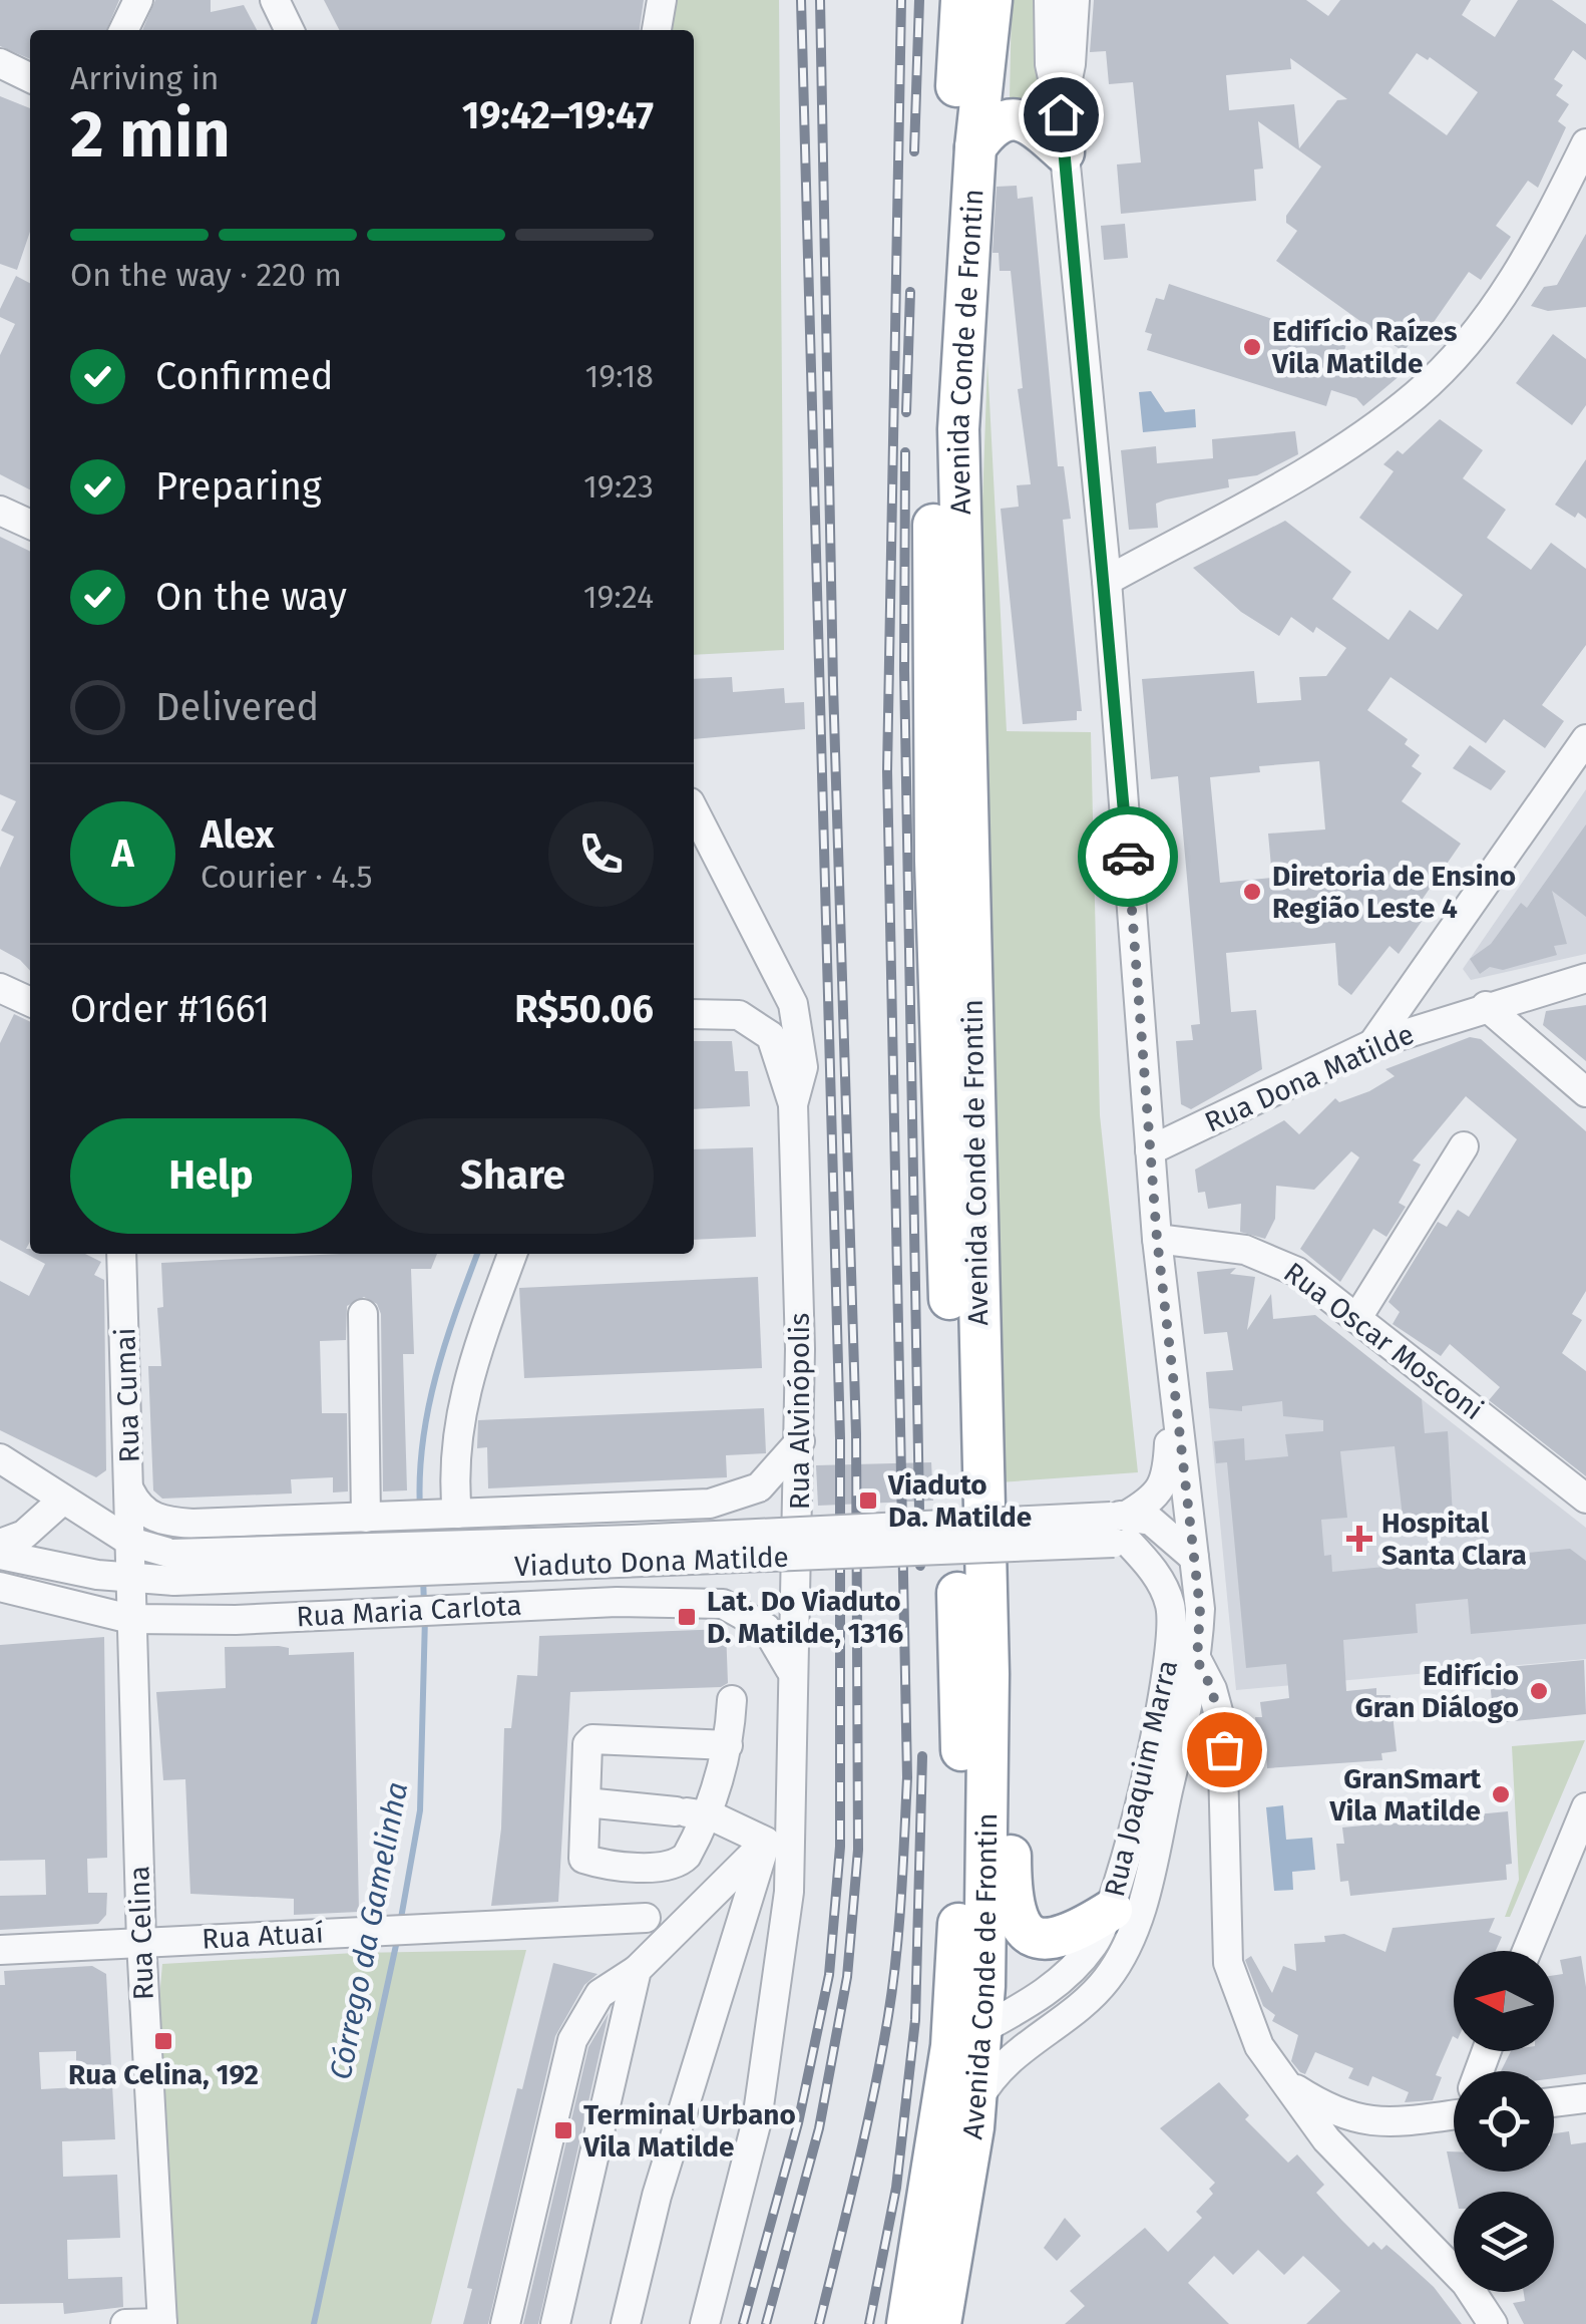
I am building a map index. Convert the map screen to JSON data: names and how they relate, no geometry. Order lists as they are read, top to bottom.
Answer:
{
  "streets": {
    "highway": ["Avenida Conde de Frontin"],
    "street": [
      "Rua Dona Matilde",
      "Rua Oscar Mosconi",
      "Rua Cumai",
      "Rua Alvinópolis",
      "Viaduto Dona Matilde",
      "Rua Maria Carlota",
      "Rua Joaquim Marra",
      "Rua Celina",
      "Rua Atuaí"
    ]
  },
  "crossings": [
    ["Avenida Conde de Frontin", "Rua Joaquim Marra"],
    ["Rua Dona Matilde", "Rua Joaquim Marra"],
    ["Rua Oscar Mosconi", "Rua Joaquim Marra"],
    ["Rua Cumai", "Rua Celina"],
    ["Rua Alvinópolis", "Rua Maria Carlota"],
    ["Viaduto Dona Matilde", "Rua Joaquim Marra"],
    ["Rua Maria Carlota", "Rua Celina"],
    ["Rua Celina", "Rua Atuaí"]
  ],
  "water": ["Córrego da Gamelinha"],
  "places": {
    "other": [
      "Edifício Raízes Vila Matilde",
      "Diretoria de Ensino Região Leste 4",
      "Edifício Gran Diálogo",
      "GranSmart Vila Matilde"
    ],
    "transit": [
      "Viaduto Da. Matilde",
      "Lat. Do Viaduto D. Matilde, 1316",
      "Rua Celina, 192",
      "Terminal Urbano Vila Matilde"
    ],
    "health": ["Hospital Santa Clara"]
  },
  "north": "left",
  "page": {
    "heading": ["2 min", "Arriving in", "19:42–19:47"],
    "panel": [
      "Alex",
      "Courier · 4.5",
      "Order #1661",
      "R$50.06"
    ],
    "bar": "On the way · 220 m",
    "list": [
      ["Confirmed", "19:18"],
      ["Preparing", "19:23"],
      ["On the way", "19:24"],
      "Delivered"
    ],
    "round": "A",
    "buttons": ["Help", "Share"]
  }
}
